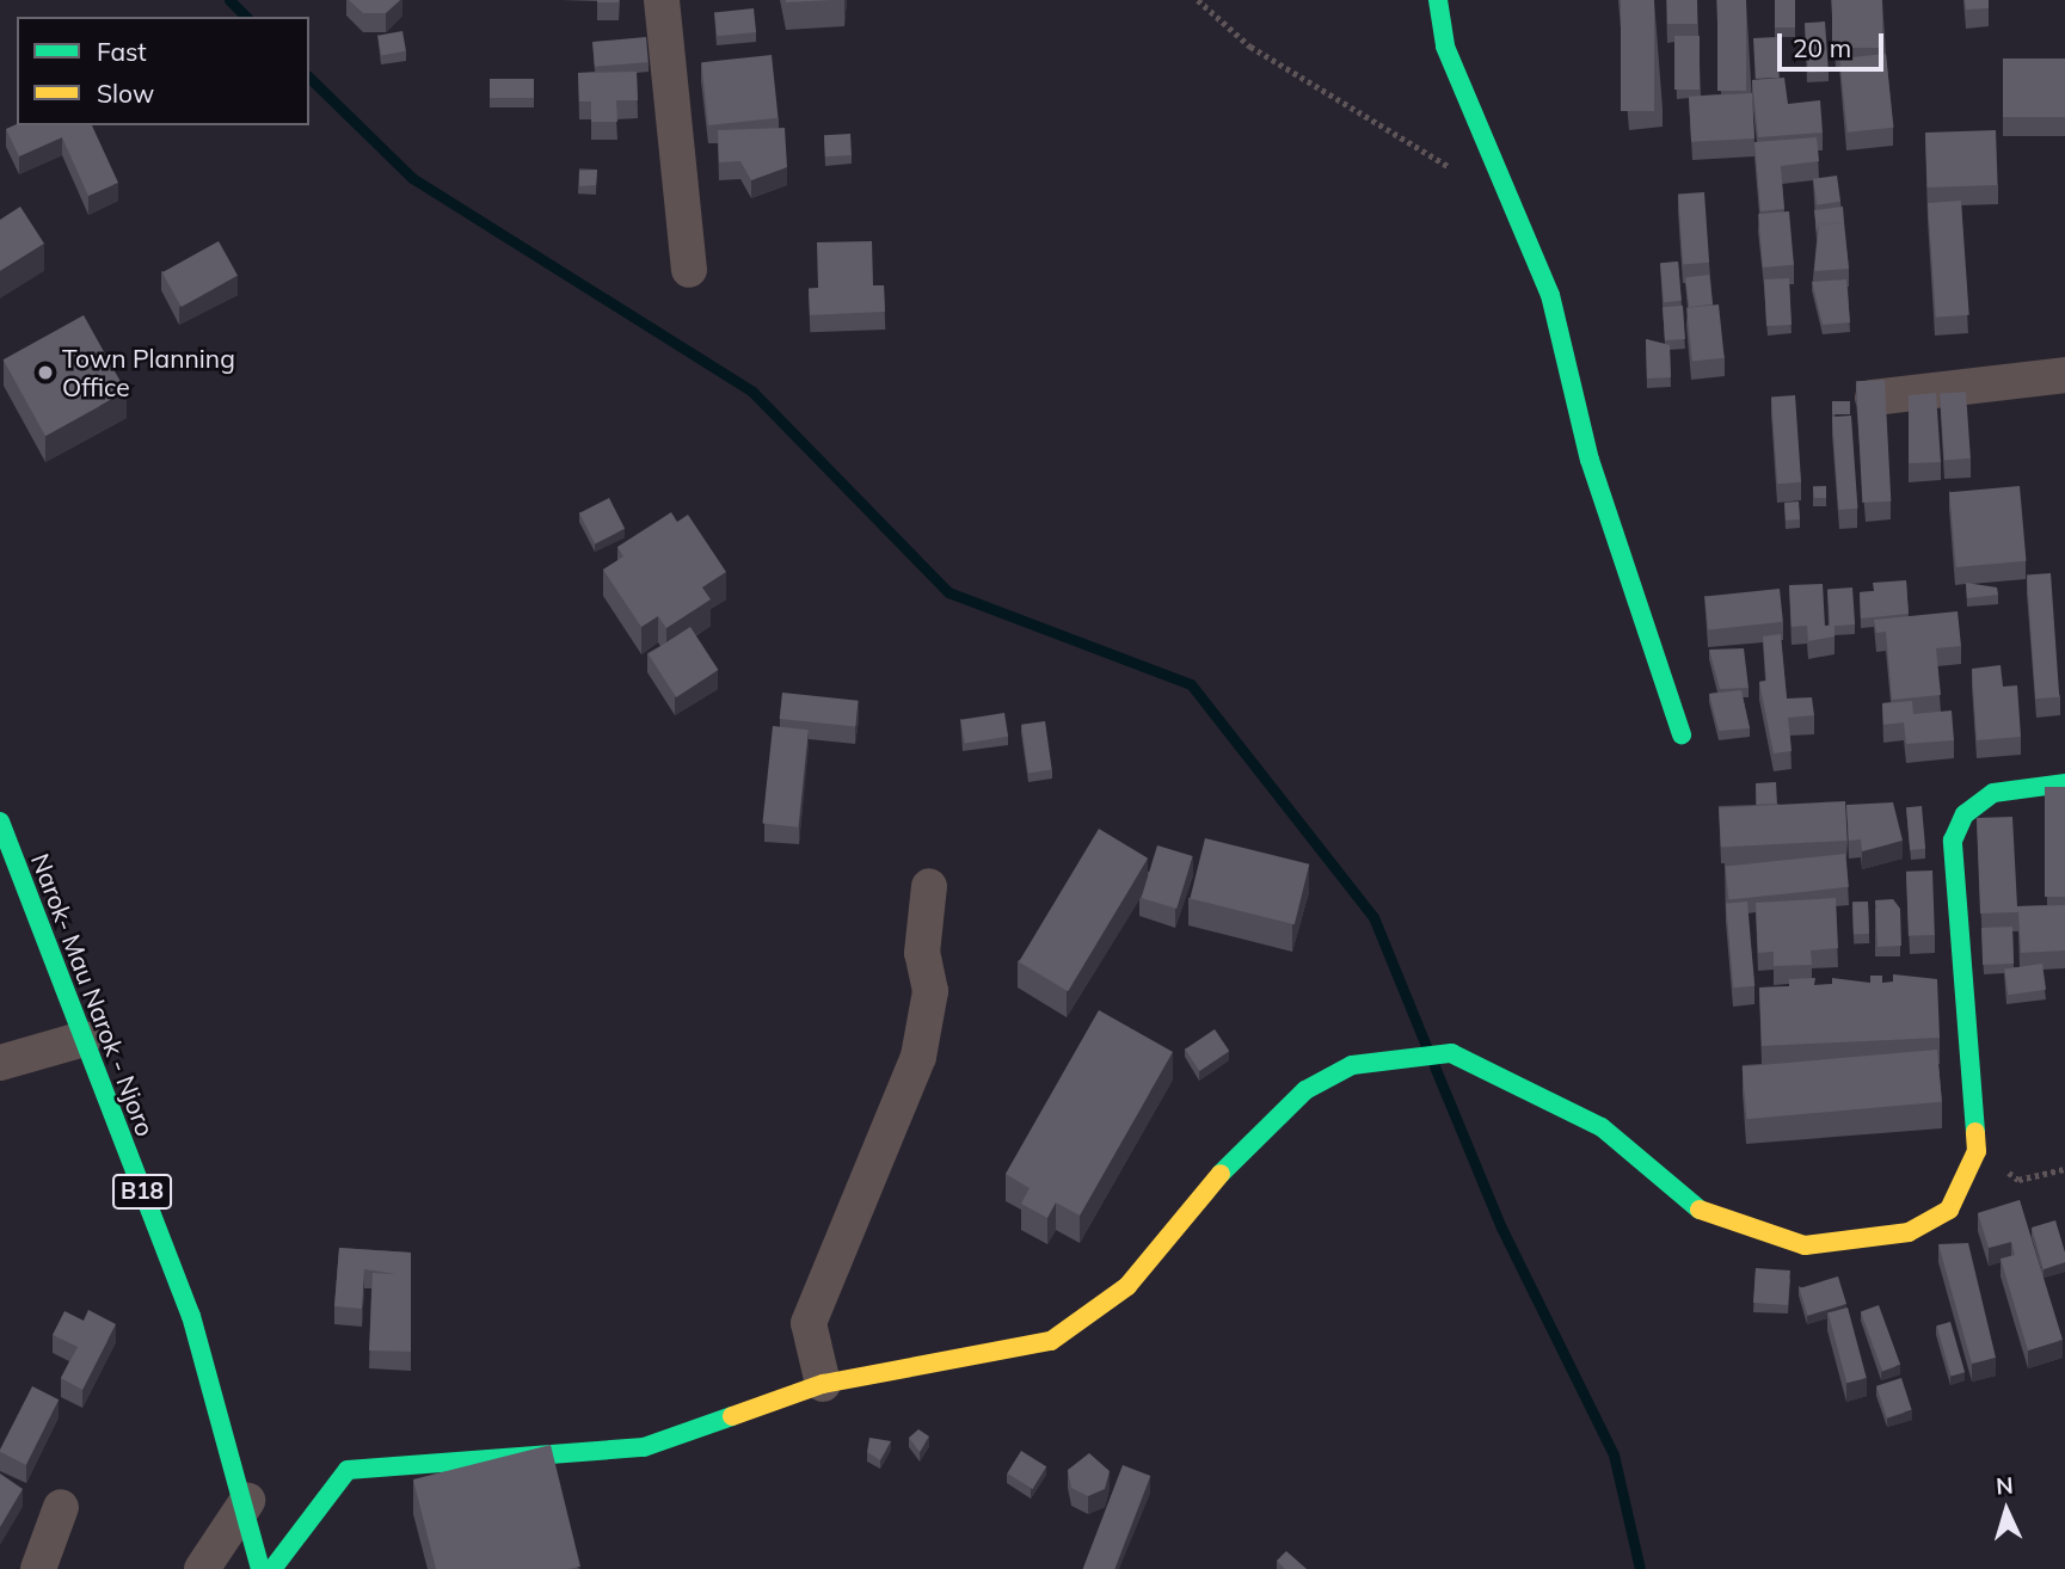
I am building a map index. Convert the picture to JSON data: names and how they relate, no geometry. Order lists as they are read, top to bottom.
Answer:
{
  "streets": {
    "main road": ["Narok- Mau Narok - Njoro", "B18"]
  },
  "places": ["Town Planning Office"],
  "legend": ["Fast", "Slow"],
  "scale_bar": "20 m",
  "north": "top"
}
